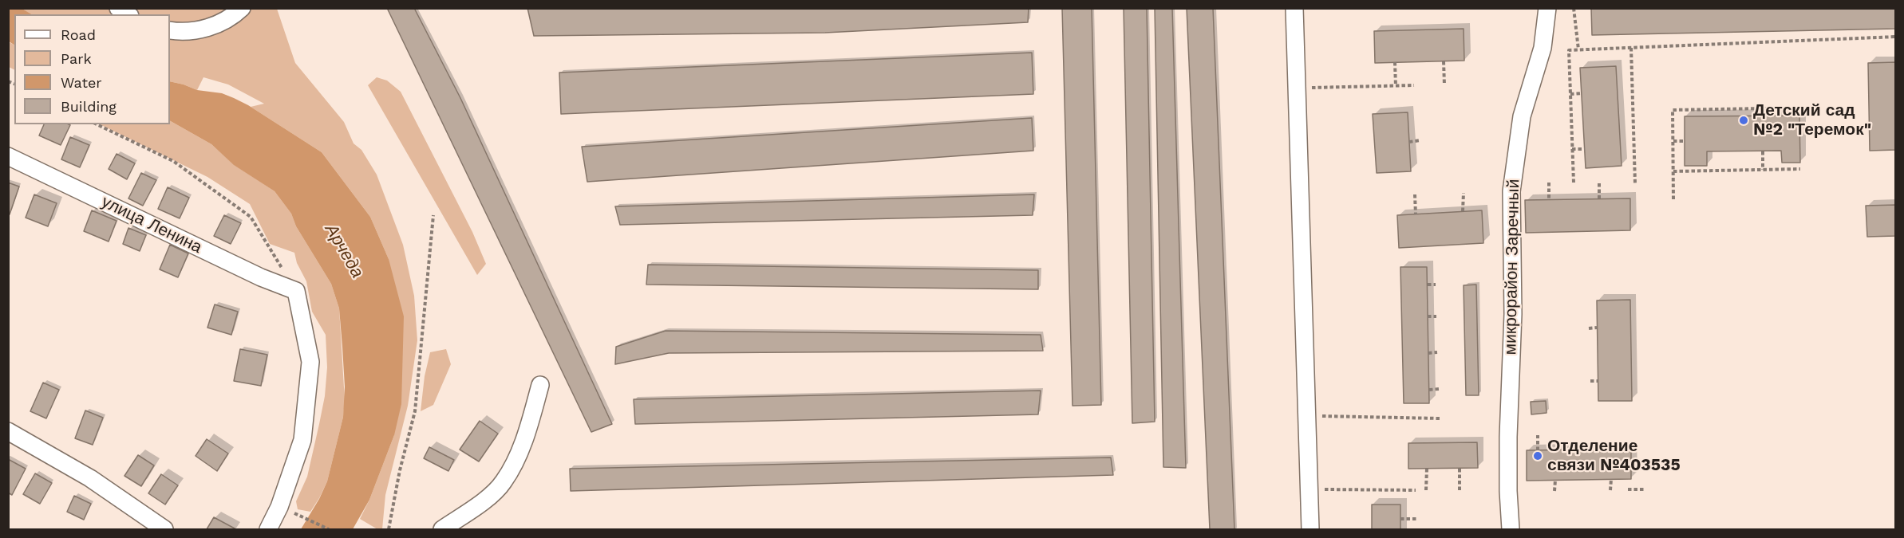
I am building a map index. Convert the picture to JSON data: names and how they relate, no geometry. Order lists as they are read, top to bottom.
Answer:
{
  "streets": {
    "street": ["улица Ленина", "микрорайон Заречный"]
  },
  "water": ["Арчеда"],
  "places": ["Детский сад №2 \"Теремок\"", "Отделение связи №403535"],
  "legend": [
    "Road",
    "Park",
    "Water",
    "Building"
  ]
}
